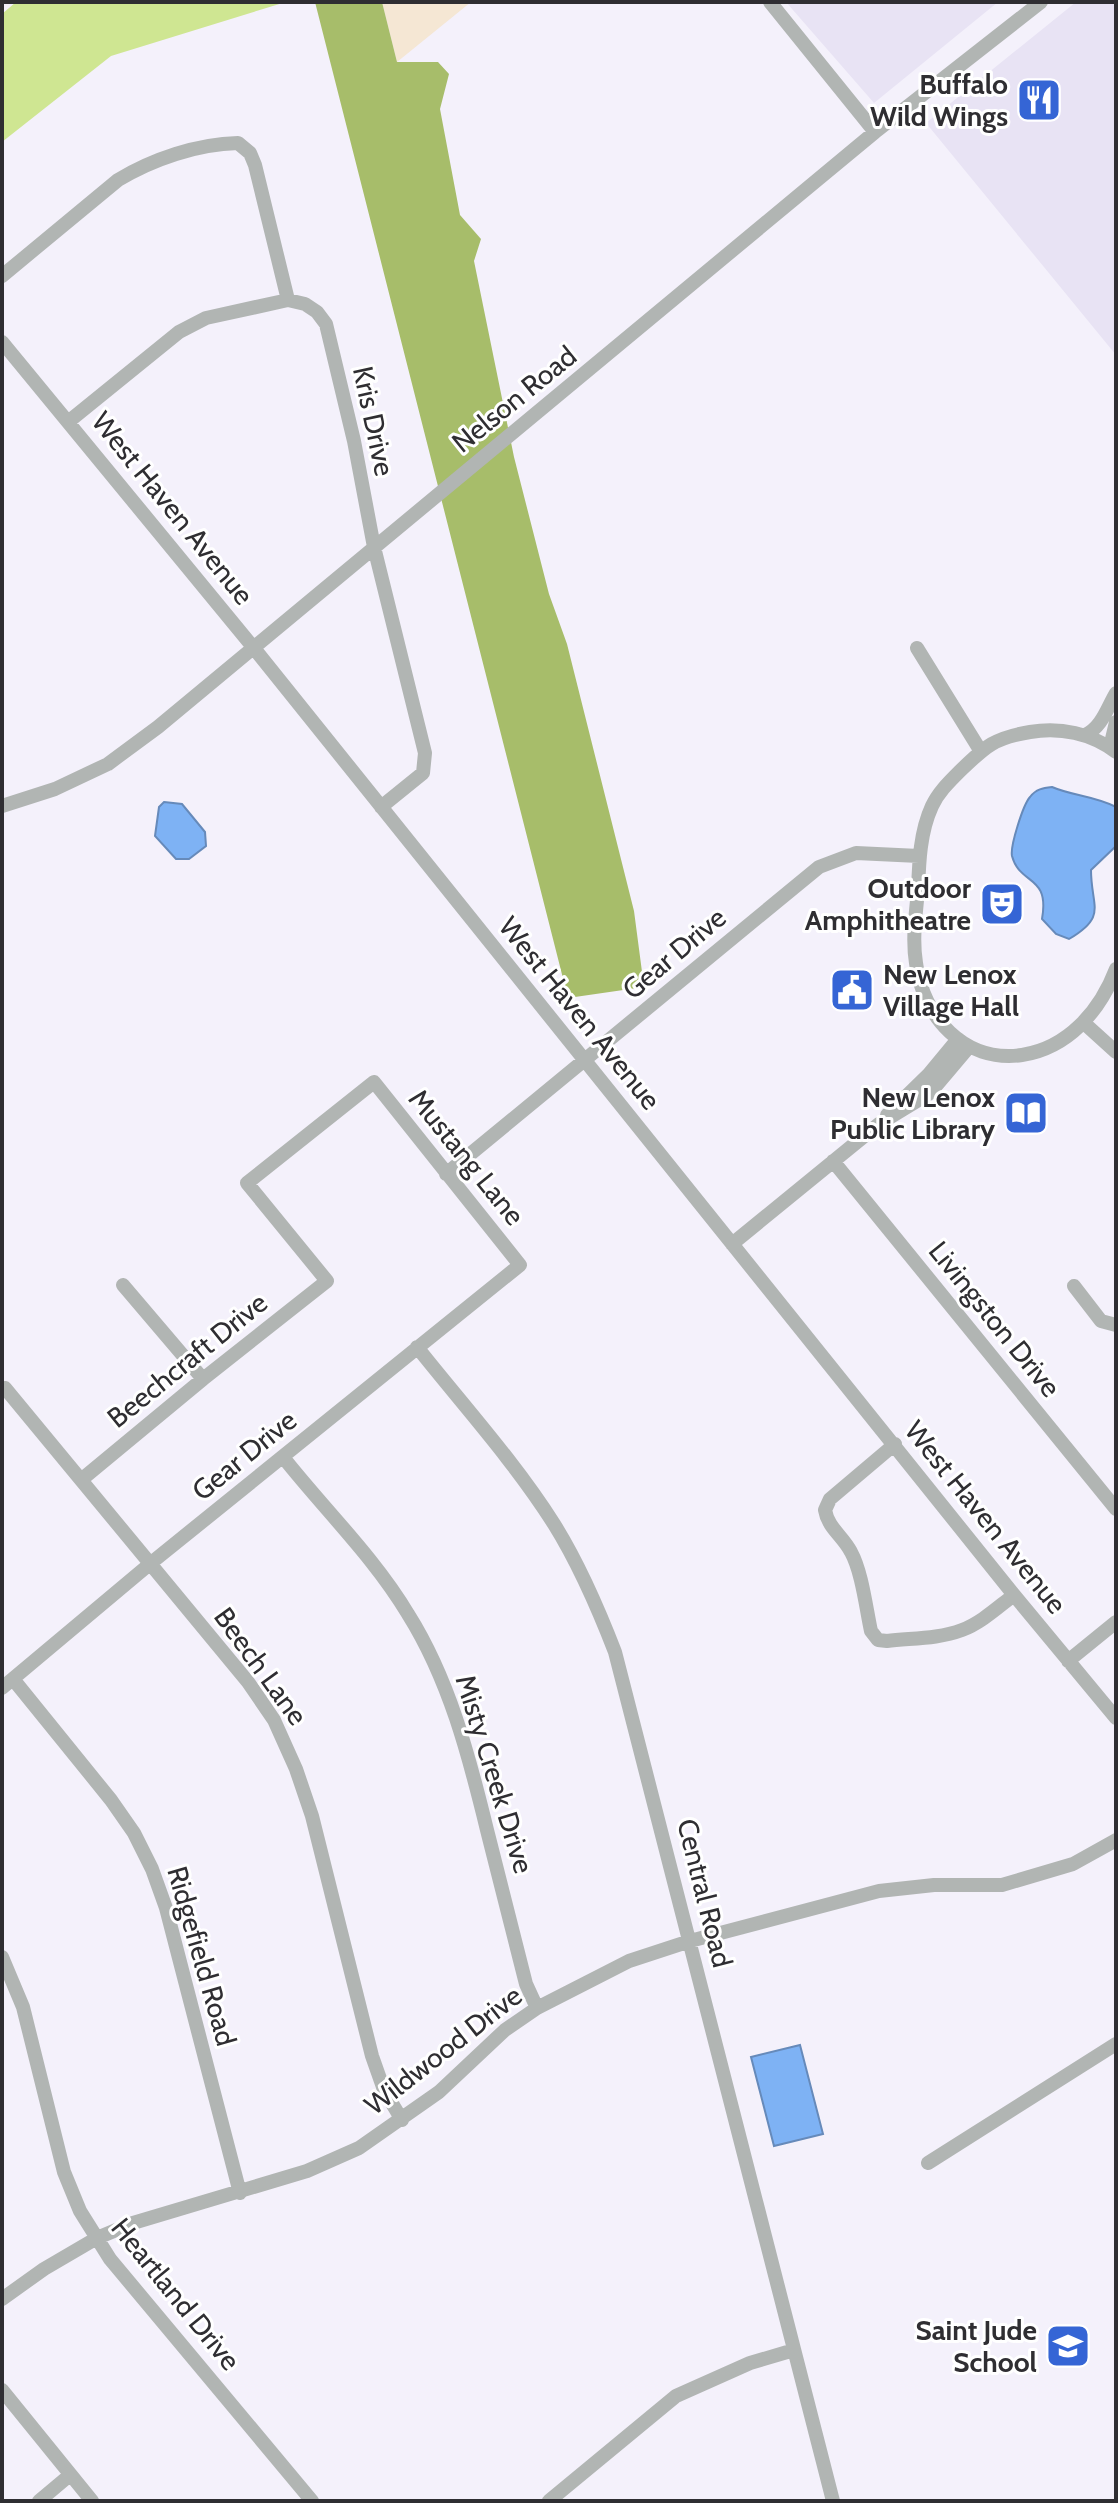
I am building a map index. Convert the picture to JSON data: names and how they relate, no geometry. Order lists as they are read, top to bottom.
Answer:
{
  "streets": {
    "street": [
      "Nelson Road",
      "Kris Drive",
      "West Haven Avenue",
      "Gear Drive",
      "Mustang Lane",
      "Livingston Drive",
      "Beechcraft Drive",
      "Beech Lane",
      "Misty Creek Drive",
      "Central Road",
      "Ridgefield Road",
      "Wildwood Drive",
      "Heartland Drive"
    ]
  },
  "crossings": [
    ["Nelson Road", "Kris Drive"],
    ["Nelson Road", "West Haven Avenue"],
    ["Kris Drive", "West Haven Avenue"],
    ["West Haven Avenue", "Gear Drive"],
    ["Gear Drive", "Mustang Lane"],
    ["Gear Drive", "Beech Lane"],
    ["Gear Drive", "Misty Creek Drive"],
    ["Gear Drive", "Central Road"],
    ["Gear Drive", "Ridgefield Road"],
    ["Mustang Lane", "Beechcraft Drive"],
    ["Beechcraft Drive", "Beech Lane"],
    ["Beech Lane", "Wildwood Drive"],
    ["Misty Creek Drive", "Wildwood Drive"],
    ["Central Road", "Wildwood Drive"],
    ["Ridgefield Road", "Wildwood Drive"],
    ["Wildwood Drive", "Heartland Drive"]
  ],
  "places": {
    "restaurant": ["Buffalo Wild Wings"],
    "theatre": ["Outdoor Amphitheatre"],
    "public building": ["New Lenox Village Hall"],
    "library": ["New Lenox Public Library"],
    "school or university": ["Saint Jude School"]
  }
}
